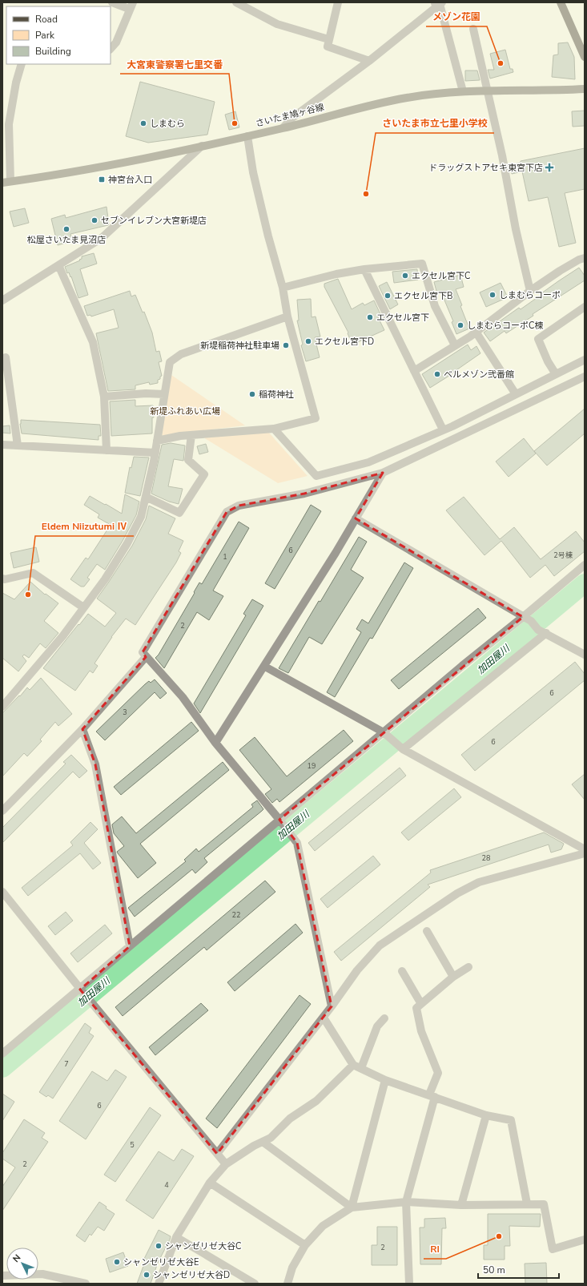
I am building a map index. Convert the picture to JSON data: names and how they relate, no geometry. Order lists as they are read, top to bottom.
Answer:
{
  "streets": {
    "main road": ["さいたま鳩ヶ谷線"]
  },
  "water": ["加田屋川"],
  "parks": ["新堤ふれあい広場"],
  "places": {
    "other": [
      "メゾン花園",
      "しまむら",
      "大宮東警察署七里交番",
      "さいたま市立七里小学校",
      "セブンイレブン大宮新堤店",
      "松屋さいたま見沼店",
      "エクセル宮下C",
      "しまむらコーポ",
      "エクセル宮下B",
      "エクセル宮下",
      "しまむらコーポC棟",
      "エクセル宮下D",
      "新堤稲荷神社駐車場",
      "ベルメゾン弐番館",
      "稲荷神社",
      "Eldem Niizutumi Ⅳ",
      "RI",
      "シャンゼリゼ大谷C",
      "シャンゼリゼ大谷E",
      "シャンゼリゼ大谷D"
    ],
    "health": ["ドラッグストアセキ東宮下店"],
    "transit": ["神宮台入口"]
  },
  "house_numbers": [
    "6",
    "2号棟",
    "1",
    "2",
    "6",
    "3",
    "6",
    "19",
    "28",
    "22",
    "7",
    "6",
    "5",
    "2",
    "4",
    "2"
  ],
  "legend": ["Road", "Park", "Building"],
  "scale_bar": "50 m",
  "north": "top left"
}
